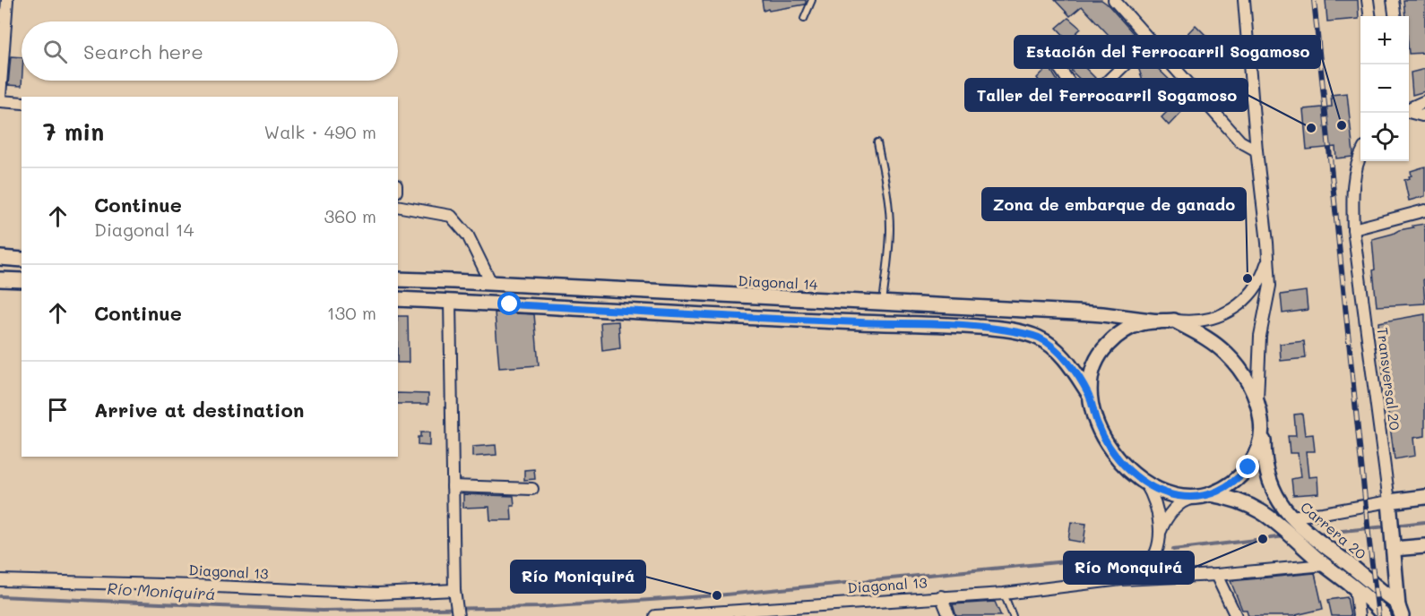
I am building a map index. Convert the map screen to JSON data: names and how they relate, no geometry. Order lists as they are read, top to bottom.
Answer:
{
  "streets": {
    "street": [
      "Diagonal 14",
      "Transversal 20",
      "Carrera 20",
      "Diagonal 13"
    ]
  },
  "crossings": [
    ["Diagonal 14", "Carrera 20"],
    ["Diagonal 14", "Diagonal 13"],
    ["Transversal 20", "Carrera 20"],
    ["Carrera 20", "Diagonal 13"]
  ],
  "water": ["Río Moniquirá"],
  "places": [
    "Estación del Ferrocarril Sogamoso",
    "Taller del Ferrocarril Sogamoso",
    "Zona de embarque de ganado",
    "Río Monquirá",
    "Río Moniquirá"
  ],
  "page": {
    "map_buttons": ["+", "−"],
    "search": "Search here",
    "heading": ["7 min", "Walk · 490 m"],
    "list": [
      ["Continue", "Diagonal 14", "360 m"],
      ["Continue", "130 m"],
      "Arrive at destination"
    ]
  }
}
